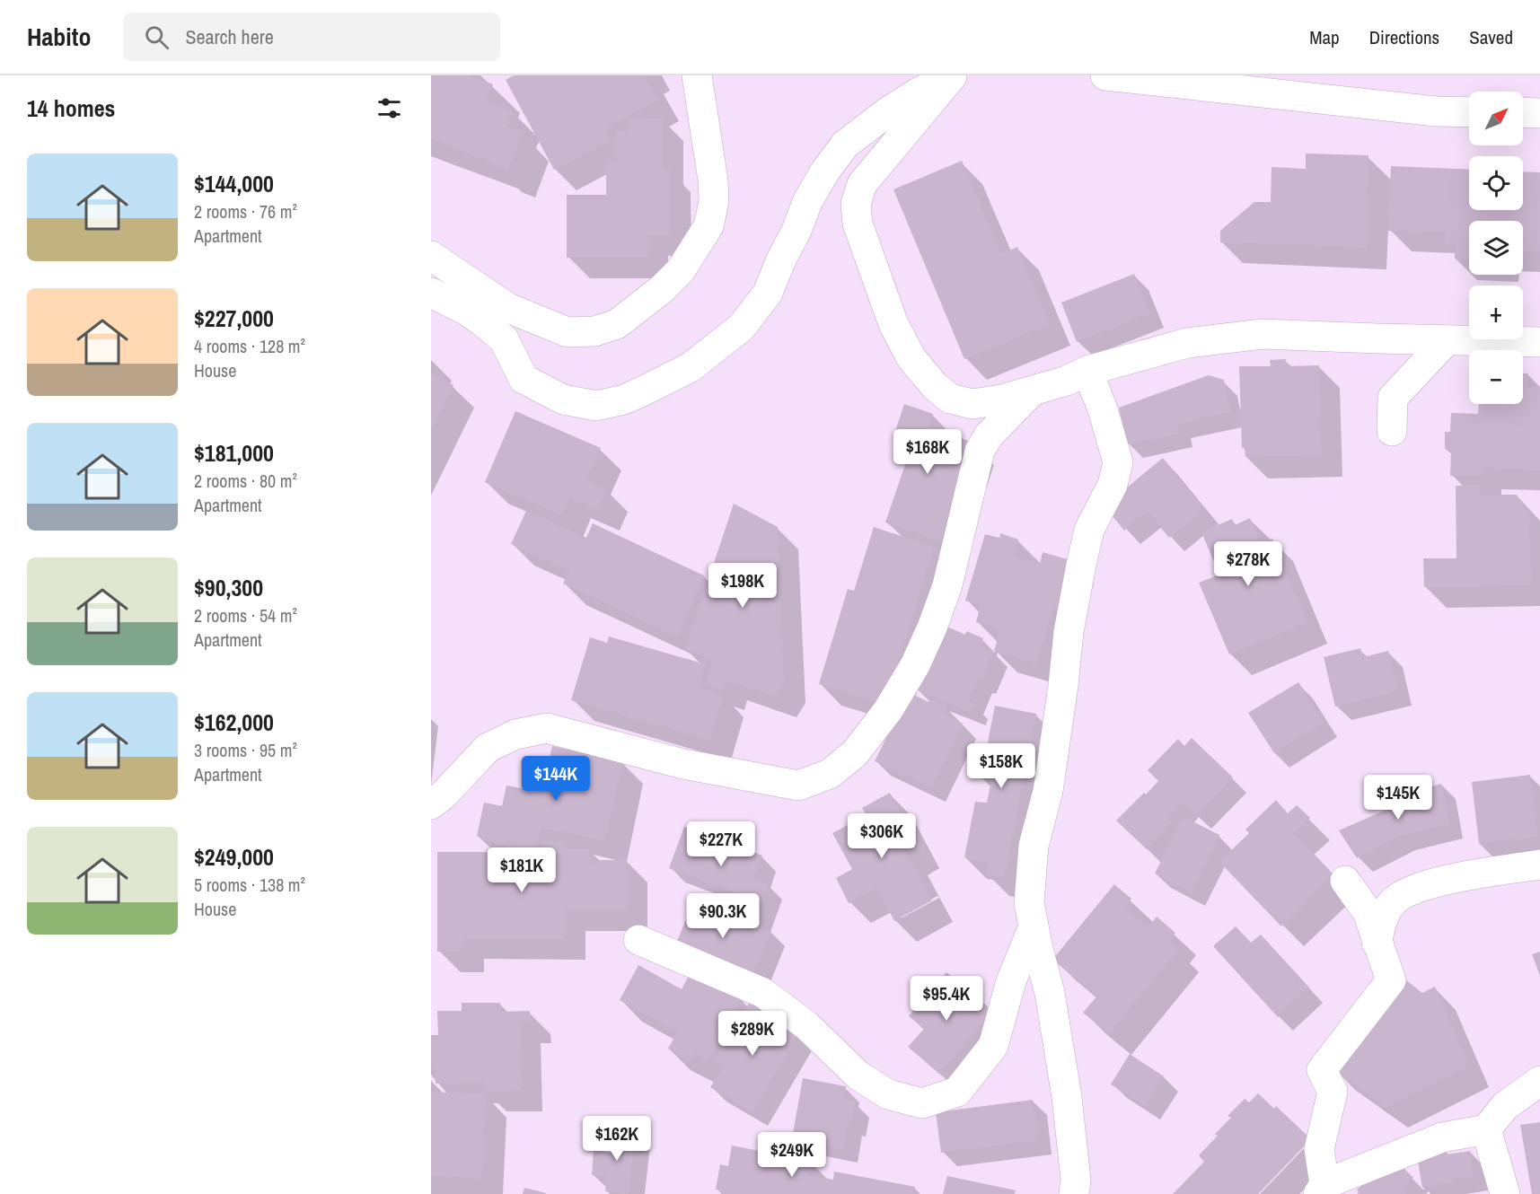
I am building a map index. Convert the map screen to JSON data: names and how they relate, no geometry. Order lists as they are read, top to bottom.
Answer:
{
  "north": "top right",
  "page": {
    "header": "Habito",
    "search": "Search here",
    "nav": ["Map", "Directions", "Saved"],
    "heading": "14 homes",
    "map_buttons": ["+", "−"],
    "list": [
      {
        "name": "$144,000",
        "note": "2 rooms · 76 m² · Apartment"
      },
      {
        "name": "$227,000",
        "note": "4 rooms · 128 m² · House"
      },
      {
        "name": "$181,000",
        "note": "2 rooms · 80 m² · Apartment"
      },
      {
        "name": "$90,300",
        "note": "2 rooms · 54 m² · Apartment"
      },
      {
        "name": "$162,000",
        "note": "3 rooms · 95 m² · Apartment"
      },
      {
        "name": "$249,000",
        "note": "5 rooms · 138 m² · House"
      }
    ],
    "price": [
      "$168K",
      "$278K",
      "$198K",
      "$158K",
      "$144K",
      "$145K",
      "$306K",
      "$227K",
      "$181K",
      "$90.3K",
      "$95.4K",
      "$289K",
      "$162K",
      "$249K"
    ]
  }
}
